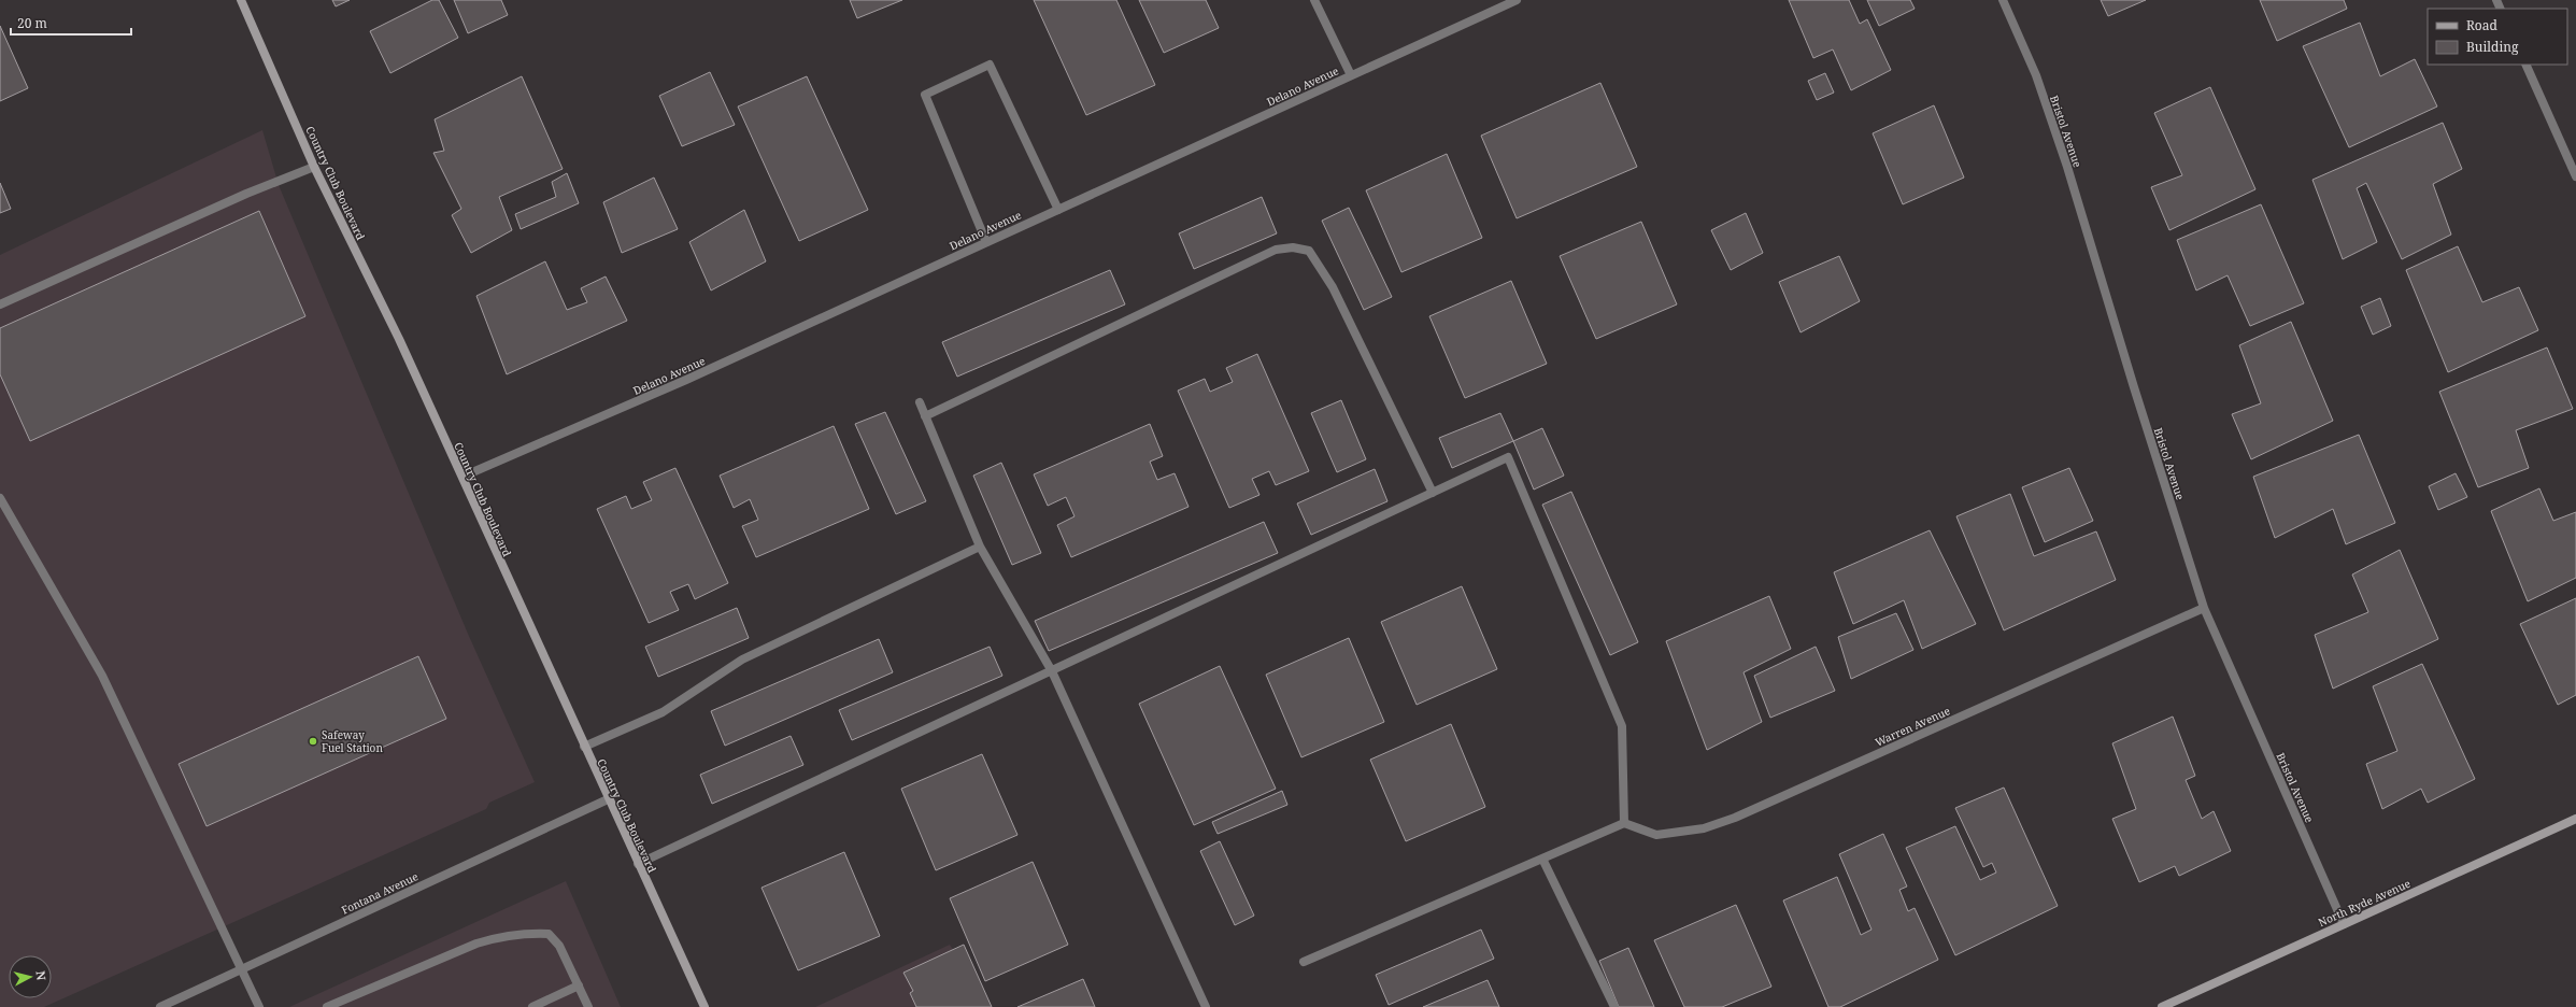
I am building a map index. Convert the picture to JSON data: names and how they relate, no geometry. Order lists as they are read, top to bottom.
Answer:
{
  "streets": {
    "street": [
      "Delano Avenue",
      "Bristol Avenue",
      "Country Club Boulevard",
      "Warren Avenue",
      "Fontana Avenue",
      "North Ryde Avenue"
    ]
  },
  "crossings": [
    ["Delano Avenue", "Country Club Boulevard"],
    ["Bristol Avenue", "Warren Avenue"],
    ["Bristol Avenue", "North Ryde Avenue"],
    ["Country Club Boulevard", "Fontana Avenue"]
  ],
  "places": ["Safeway Fuel Station"],
  "legend": ["Road", "Building"],
  "scale_bar": "20 m",
  "north": "right"
}
